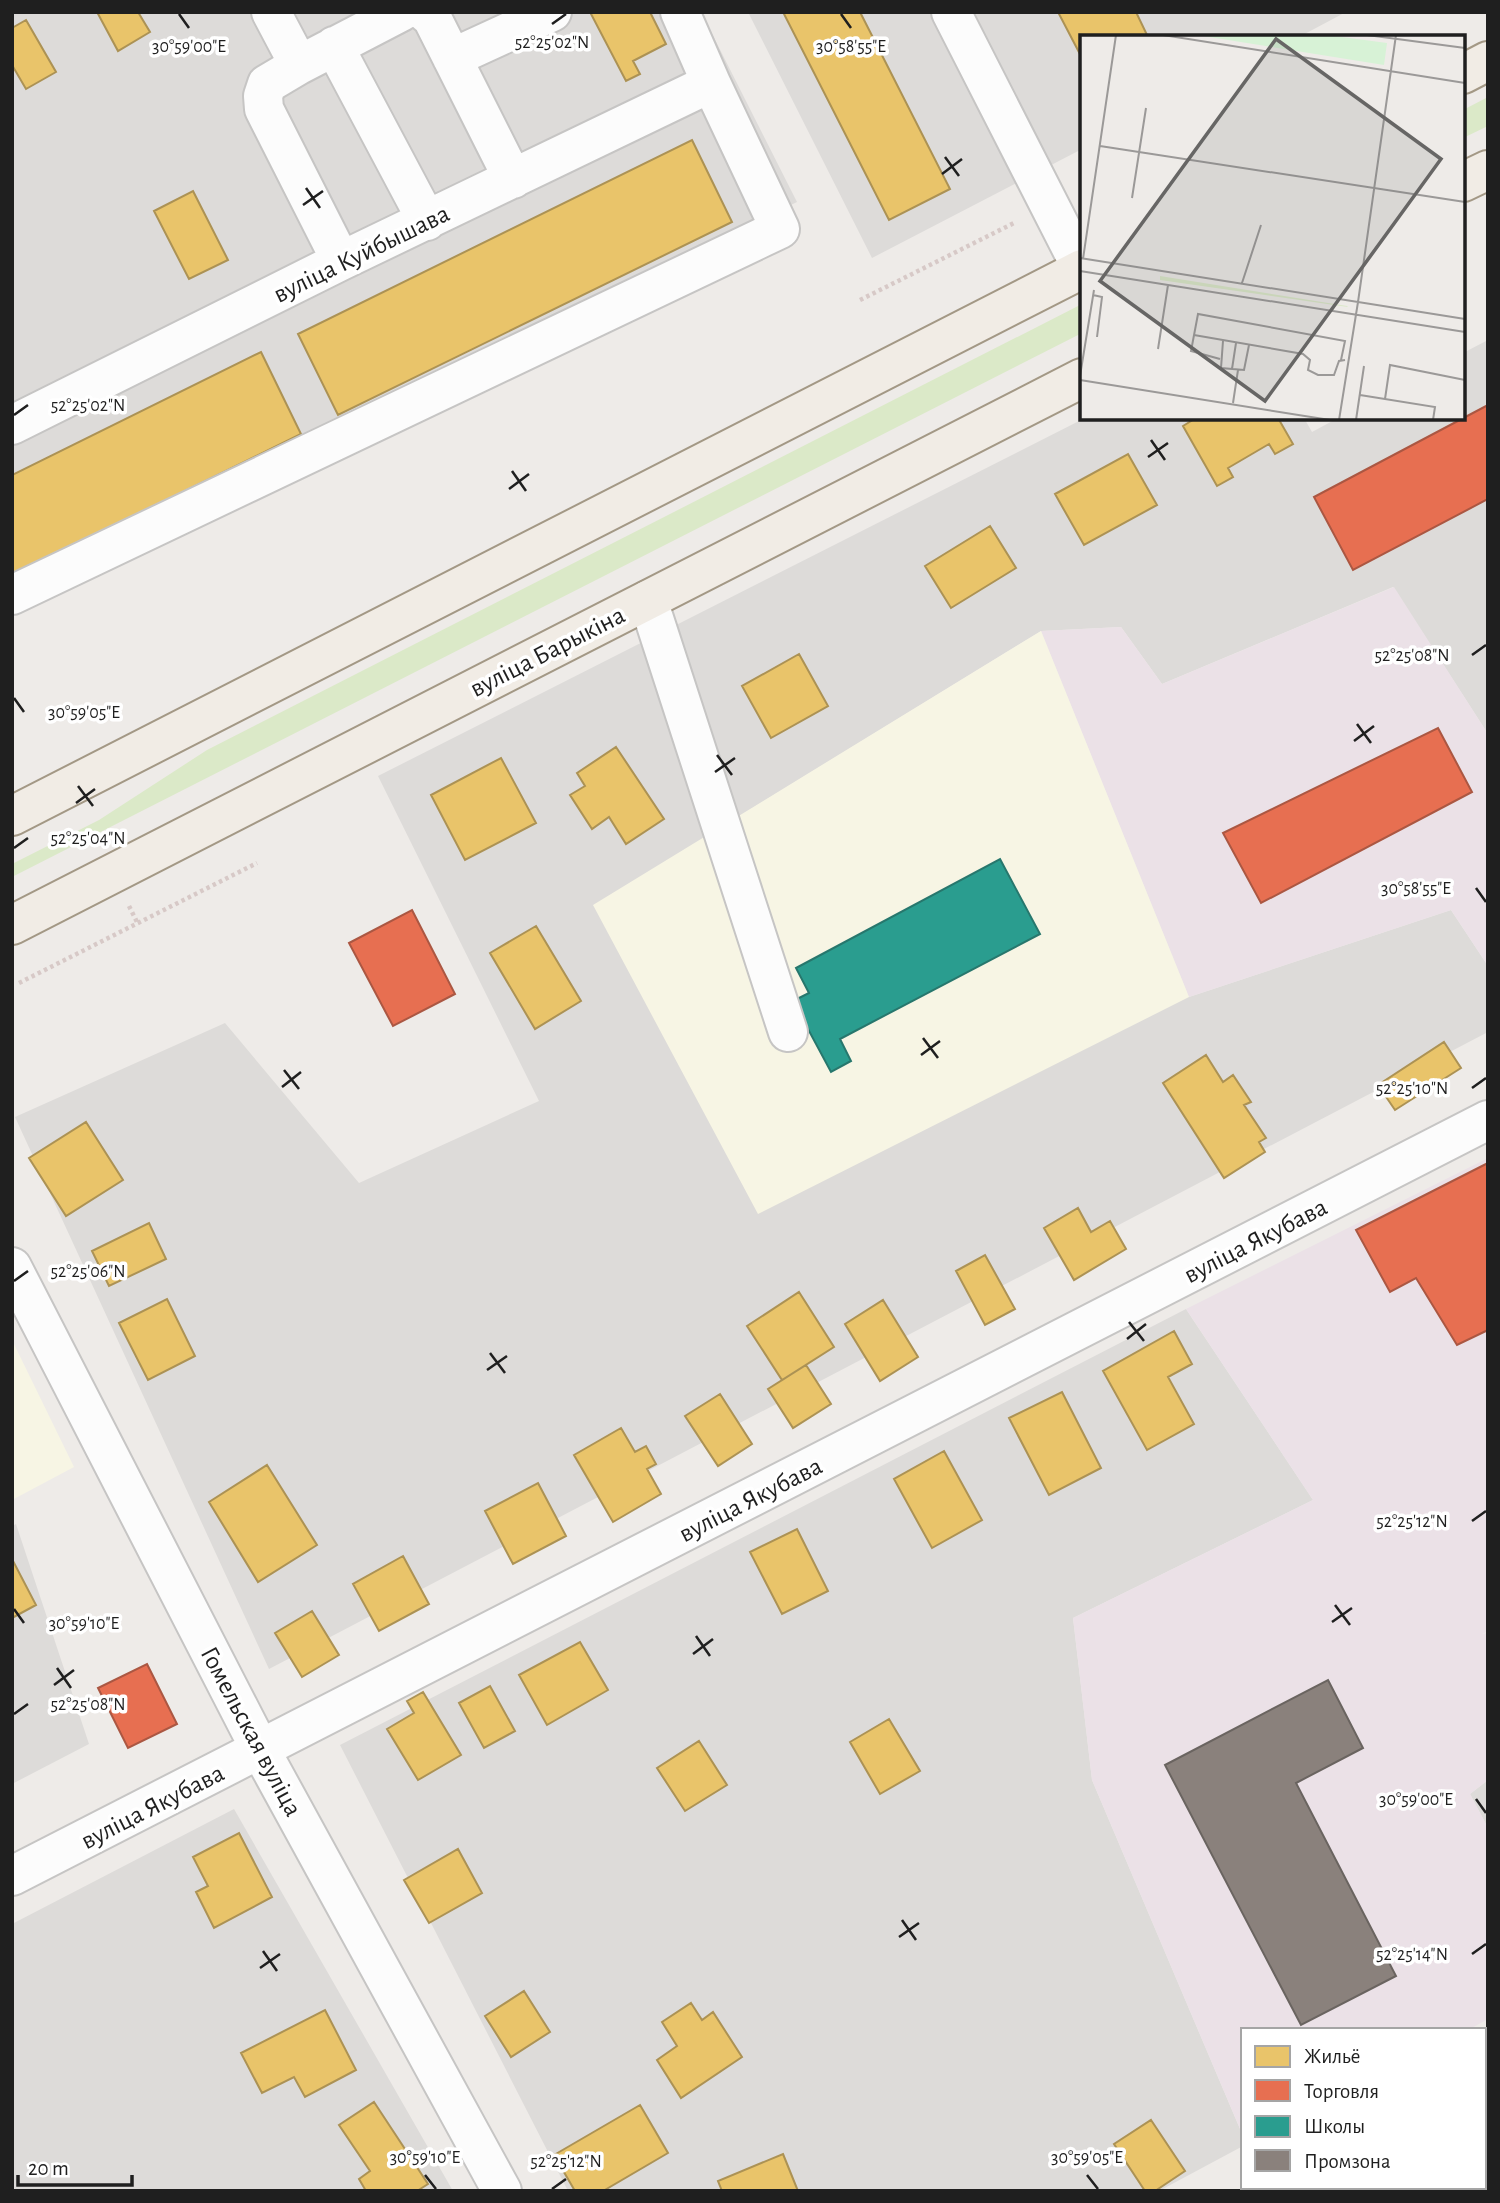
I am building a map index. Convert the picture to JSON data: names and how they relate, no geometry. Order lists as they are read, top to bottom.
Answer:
{
  "streets": {
    "main road": ["вуліца Барыкіна"],
    "street": ["вуліца Куйбышава", "вуліца Якубава", "Гомельская вуліца"]
  },
  "crossings": [
    ["вуліца Якубава", "Гомельская вуліца"]
  ],
  "legend": [
    "Жильё",
    "Торговля",
    "Школы",
    "Промзона"
  ],
  "scale_bar": "20 m",
  "coordinates": [
    "52°25'02\"N",
    "30°59'00\"E",
    "30°58'55\"E",
    "52°25'08\"N",
    "30°59'05\"E",
    "52°25'04\"N",
    "52°25'10\"N",
    "52°25'06\"N",
    "52°25'12\"N",
    "30°59'10\"E",
    "52°25'14\"N"
  ]
}
